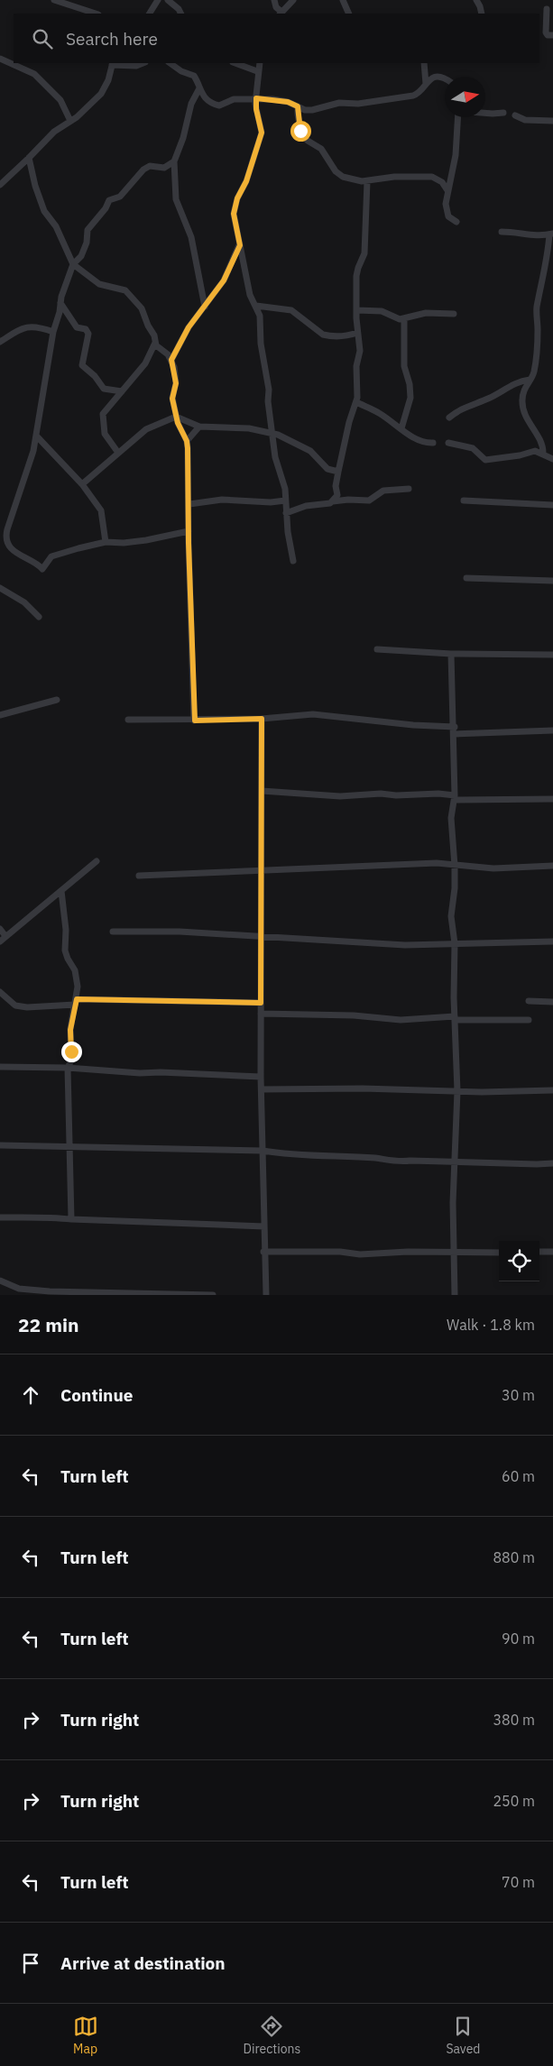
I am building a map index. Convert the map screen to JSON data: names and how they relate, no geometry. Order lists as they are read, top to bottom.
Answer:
{
  "north": "right",
  "page": {
    "search": "Search here",
    "heading": ["22 min", "Walk · 1.8 km"],
    "list": [
      ["Continue", "30 m"],
      ["Turn left", "60 m"],
      ["Turn left", "880 m"],
      ["Turn left", "90 m"],
      ["Turn right", "380 m"],
      ["Turn right", "250 m"],
      ["Turn left", "70 m"],
      "Arrive at destination"
    ],
    "nav": ["Map", "Directions", "Saved"]
  }
}
